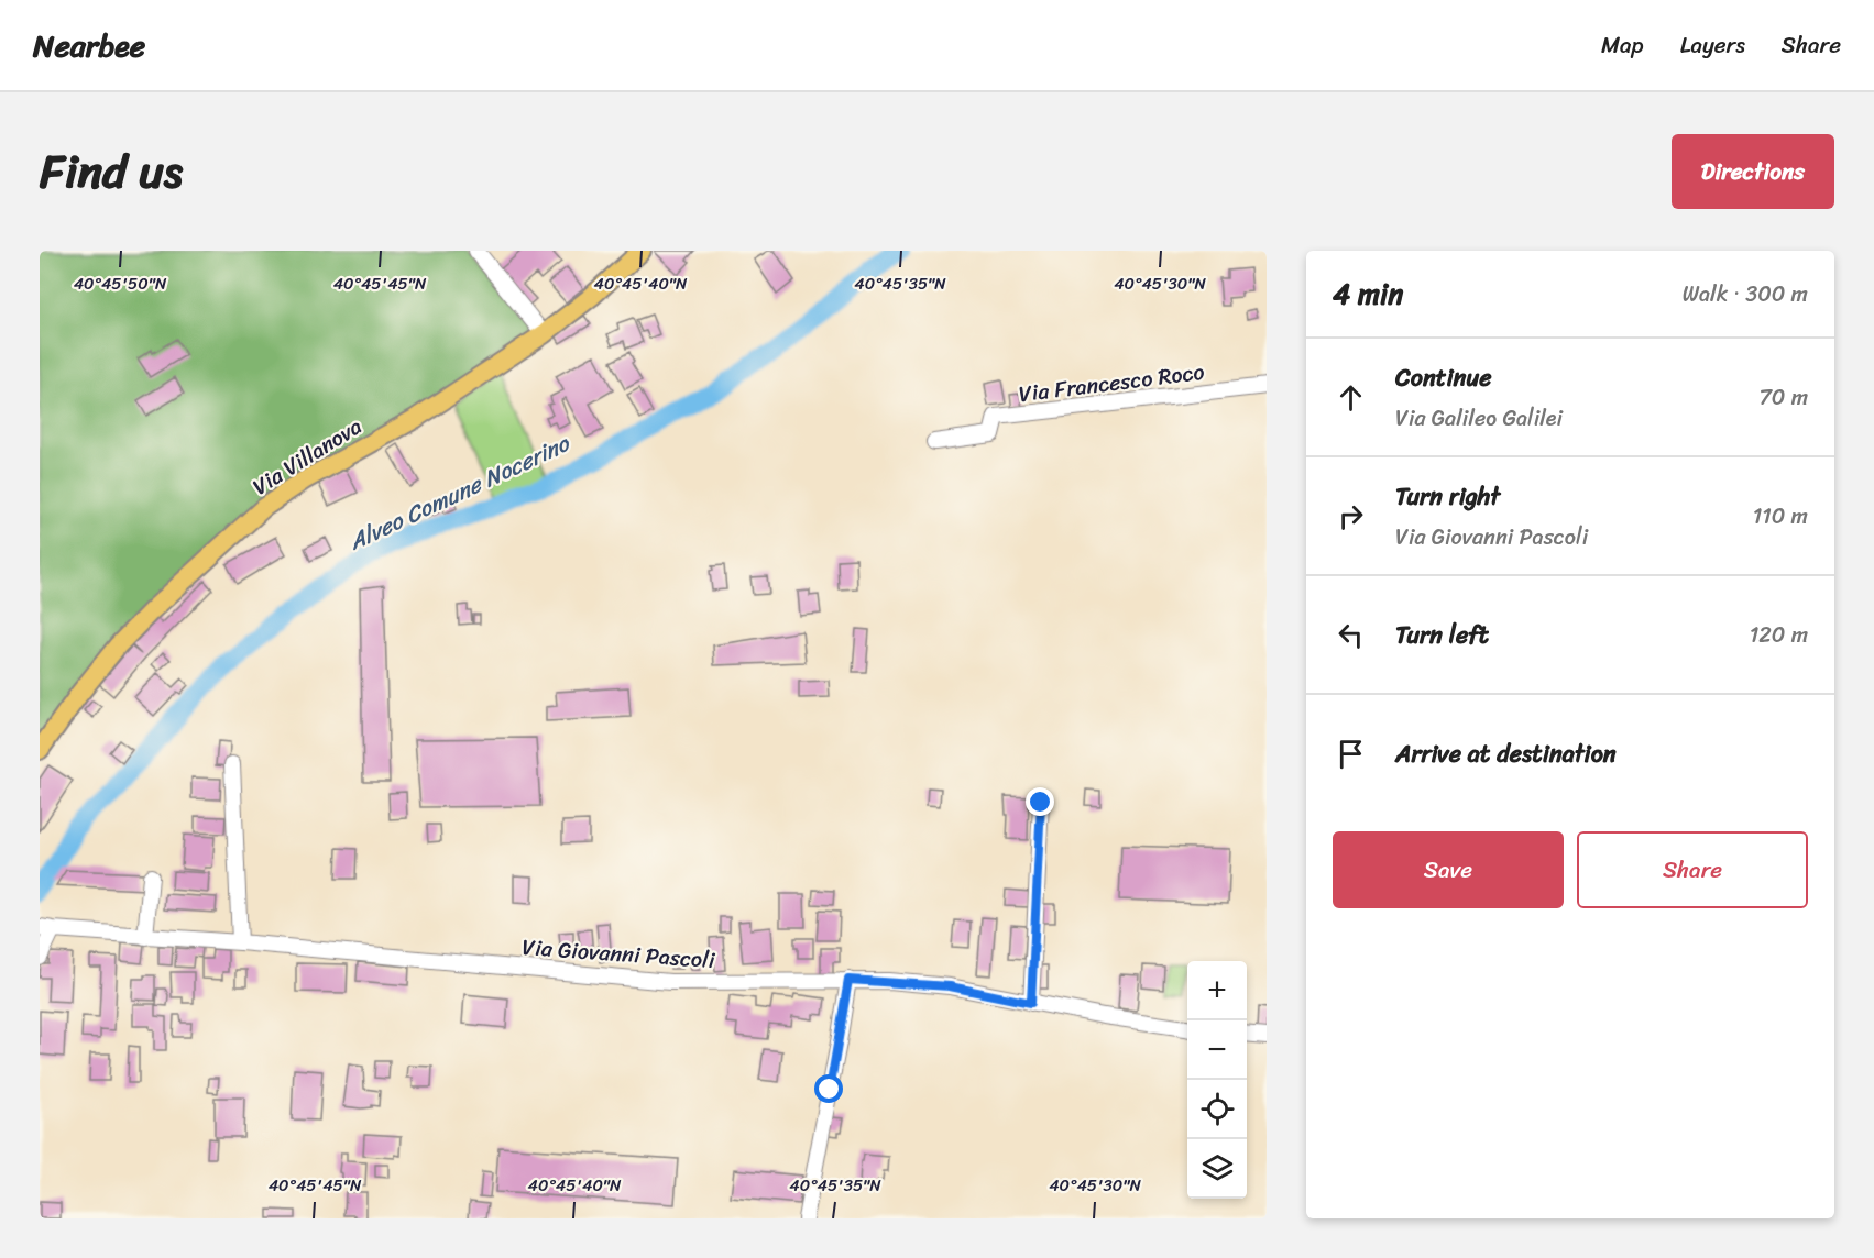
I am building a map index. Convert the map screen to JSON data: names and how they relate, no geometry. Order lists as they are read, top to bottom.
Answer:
{
  "streets": {
    "main road": ["Via Villanova"],
    "street": ["Via Francesco Roco", "Via Giovanni Pascoli"]
  },
  "water": ["Alveo Comune Nocerino"],
  "page": {
    "header": "Nearbee",
    "nav": ["Map", "Layers", "Share"],
    "title": "Find us",
    "buttons": [
      "Directions",
      ["Save", "Share"]
    ],
    "heading": ["4 min", "Walk · 300 m"],
    "list": [
      ["Continue", "Via Galileo Galilei", "70 m"],
      ["Turn right", "Via Giovanni Pascoli", "110 m"],
      ["Turn left", "120 m"],
      "Arrive at destination"
    ],
    "map_buttons": ["+", "−"]
  },
  "coordinates": [
    "40°45'50\"N",
    "40°45'45\"N",
    "40°45'40\"N",
    "40°45'35\"N",
    "40°45'30\"N"
  ]
}
